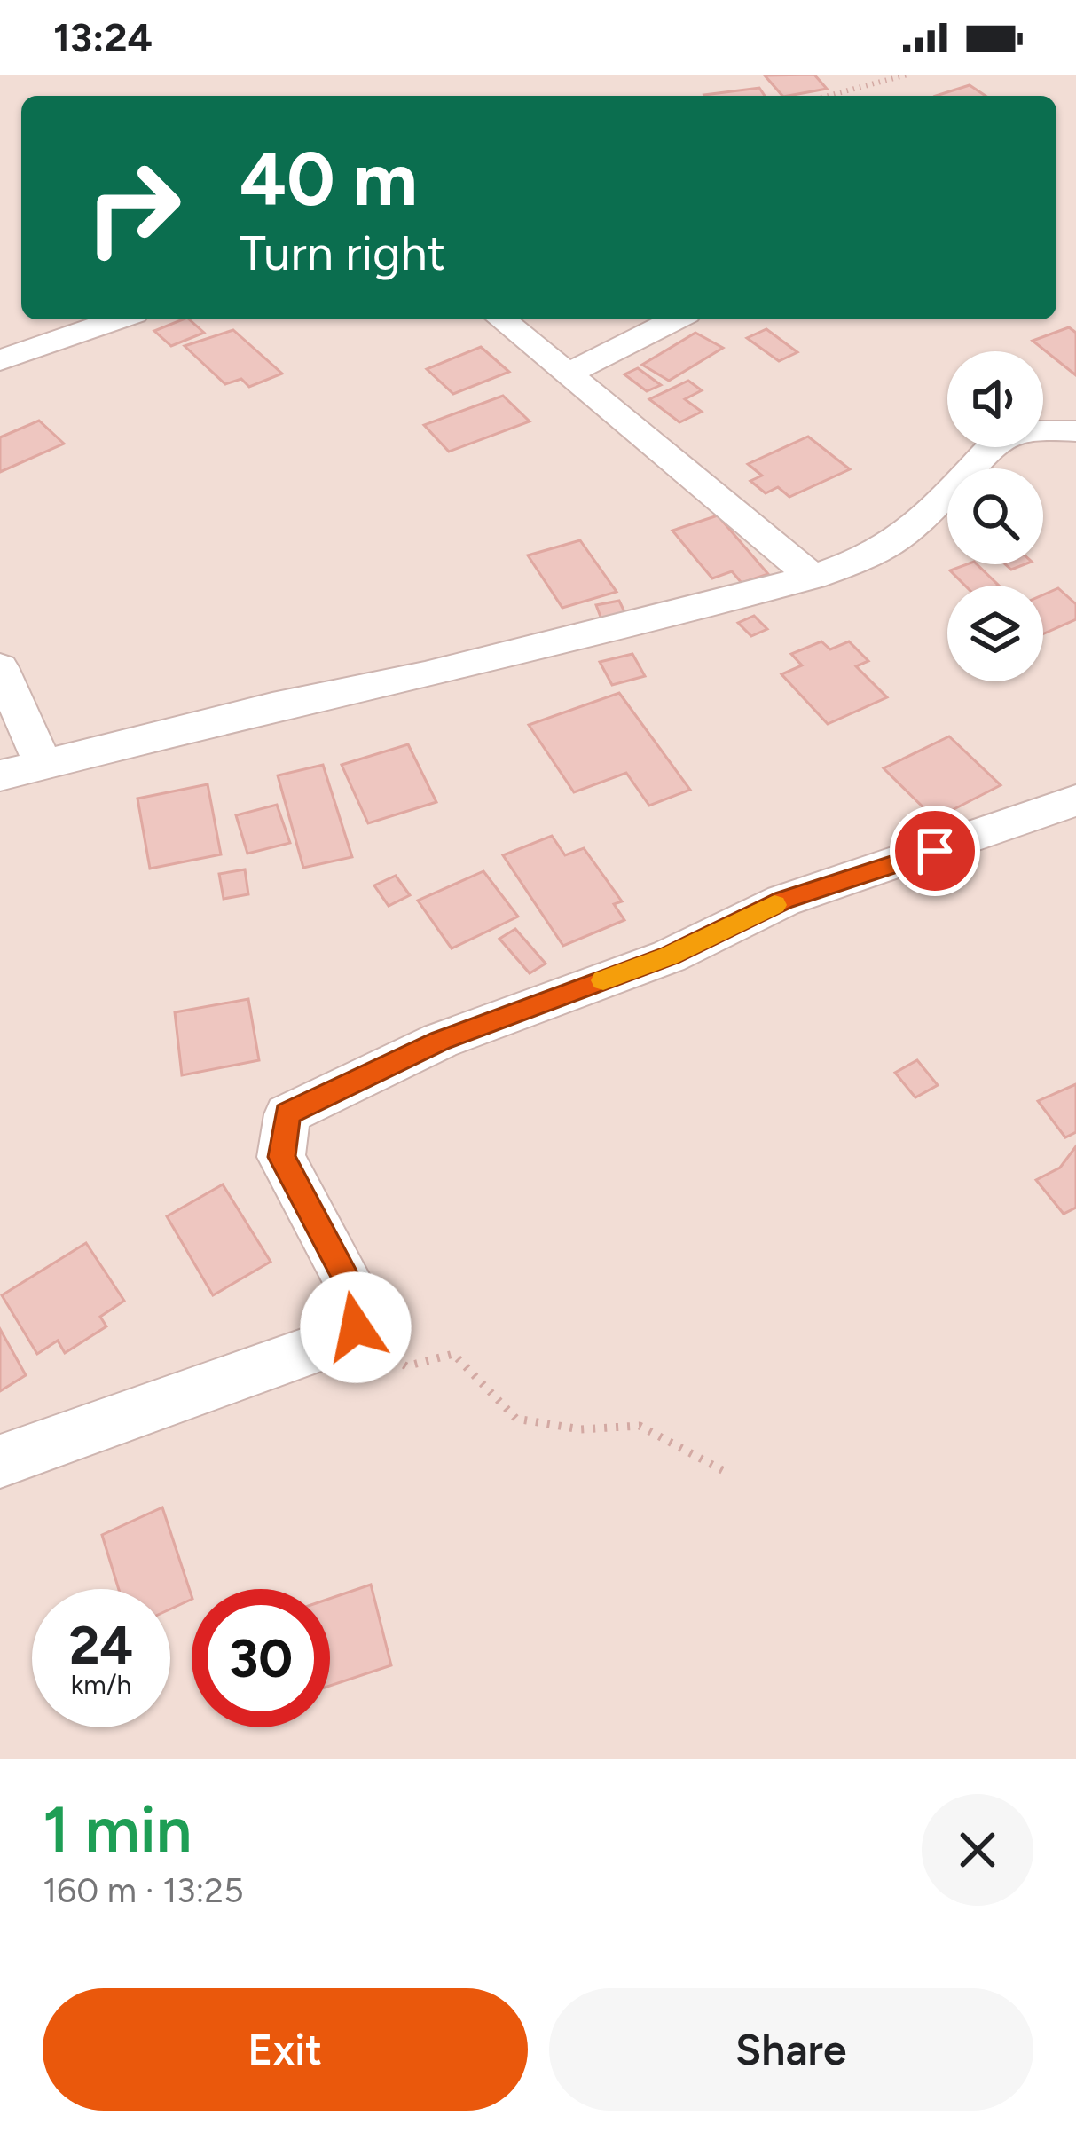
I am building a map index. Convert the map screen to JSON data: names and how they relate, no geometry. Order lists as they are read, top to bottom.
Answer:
{
  "page": {
    "status": "13:24",
    "turn": ["40 m", "Turn right"],
    "speed": "24 km/h",
    "limit": "30",
    "heading": ["1 min", "160 m · 13:25"],
    "buttons": ["Exit", "Share"]
  }
}
